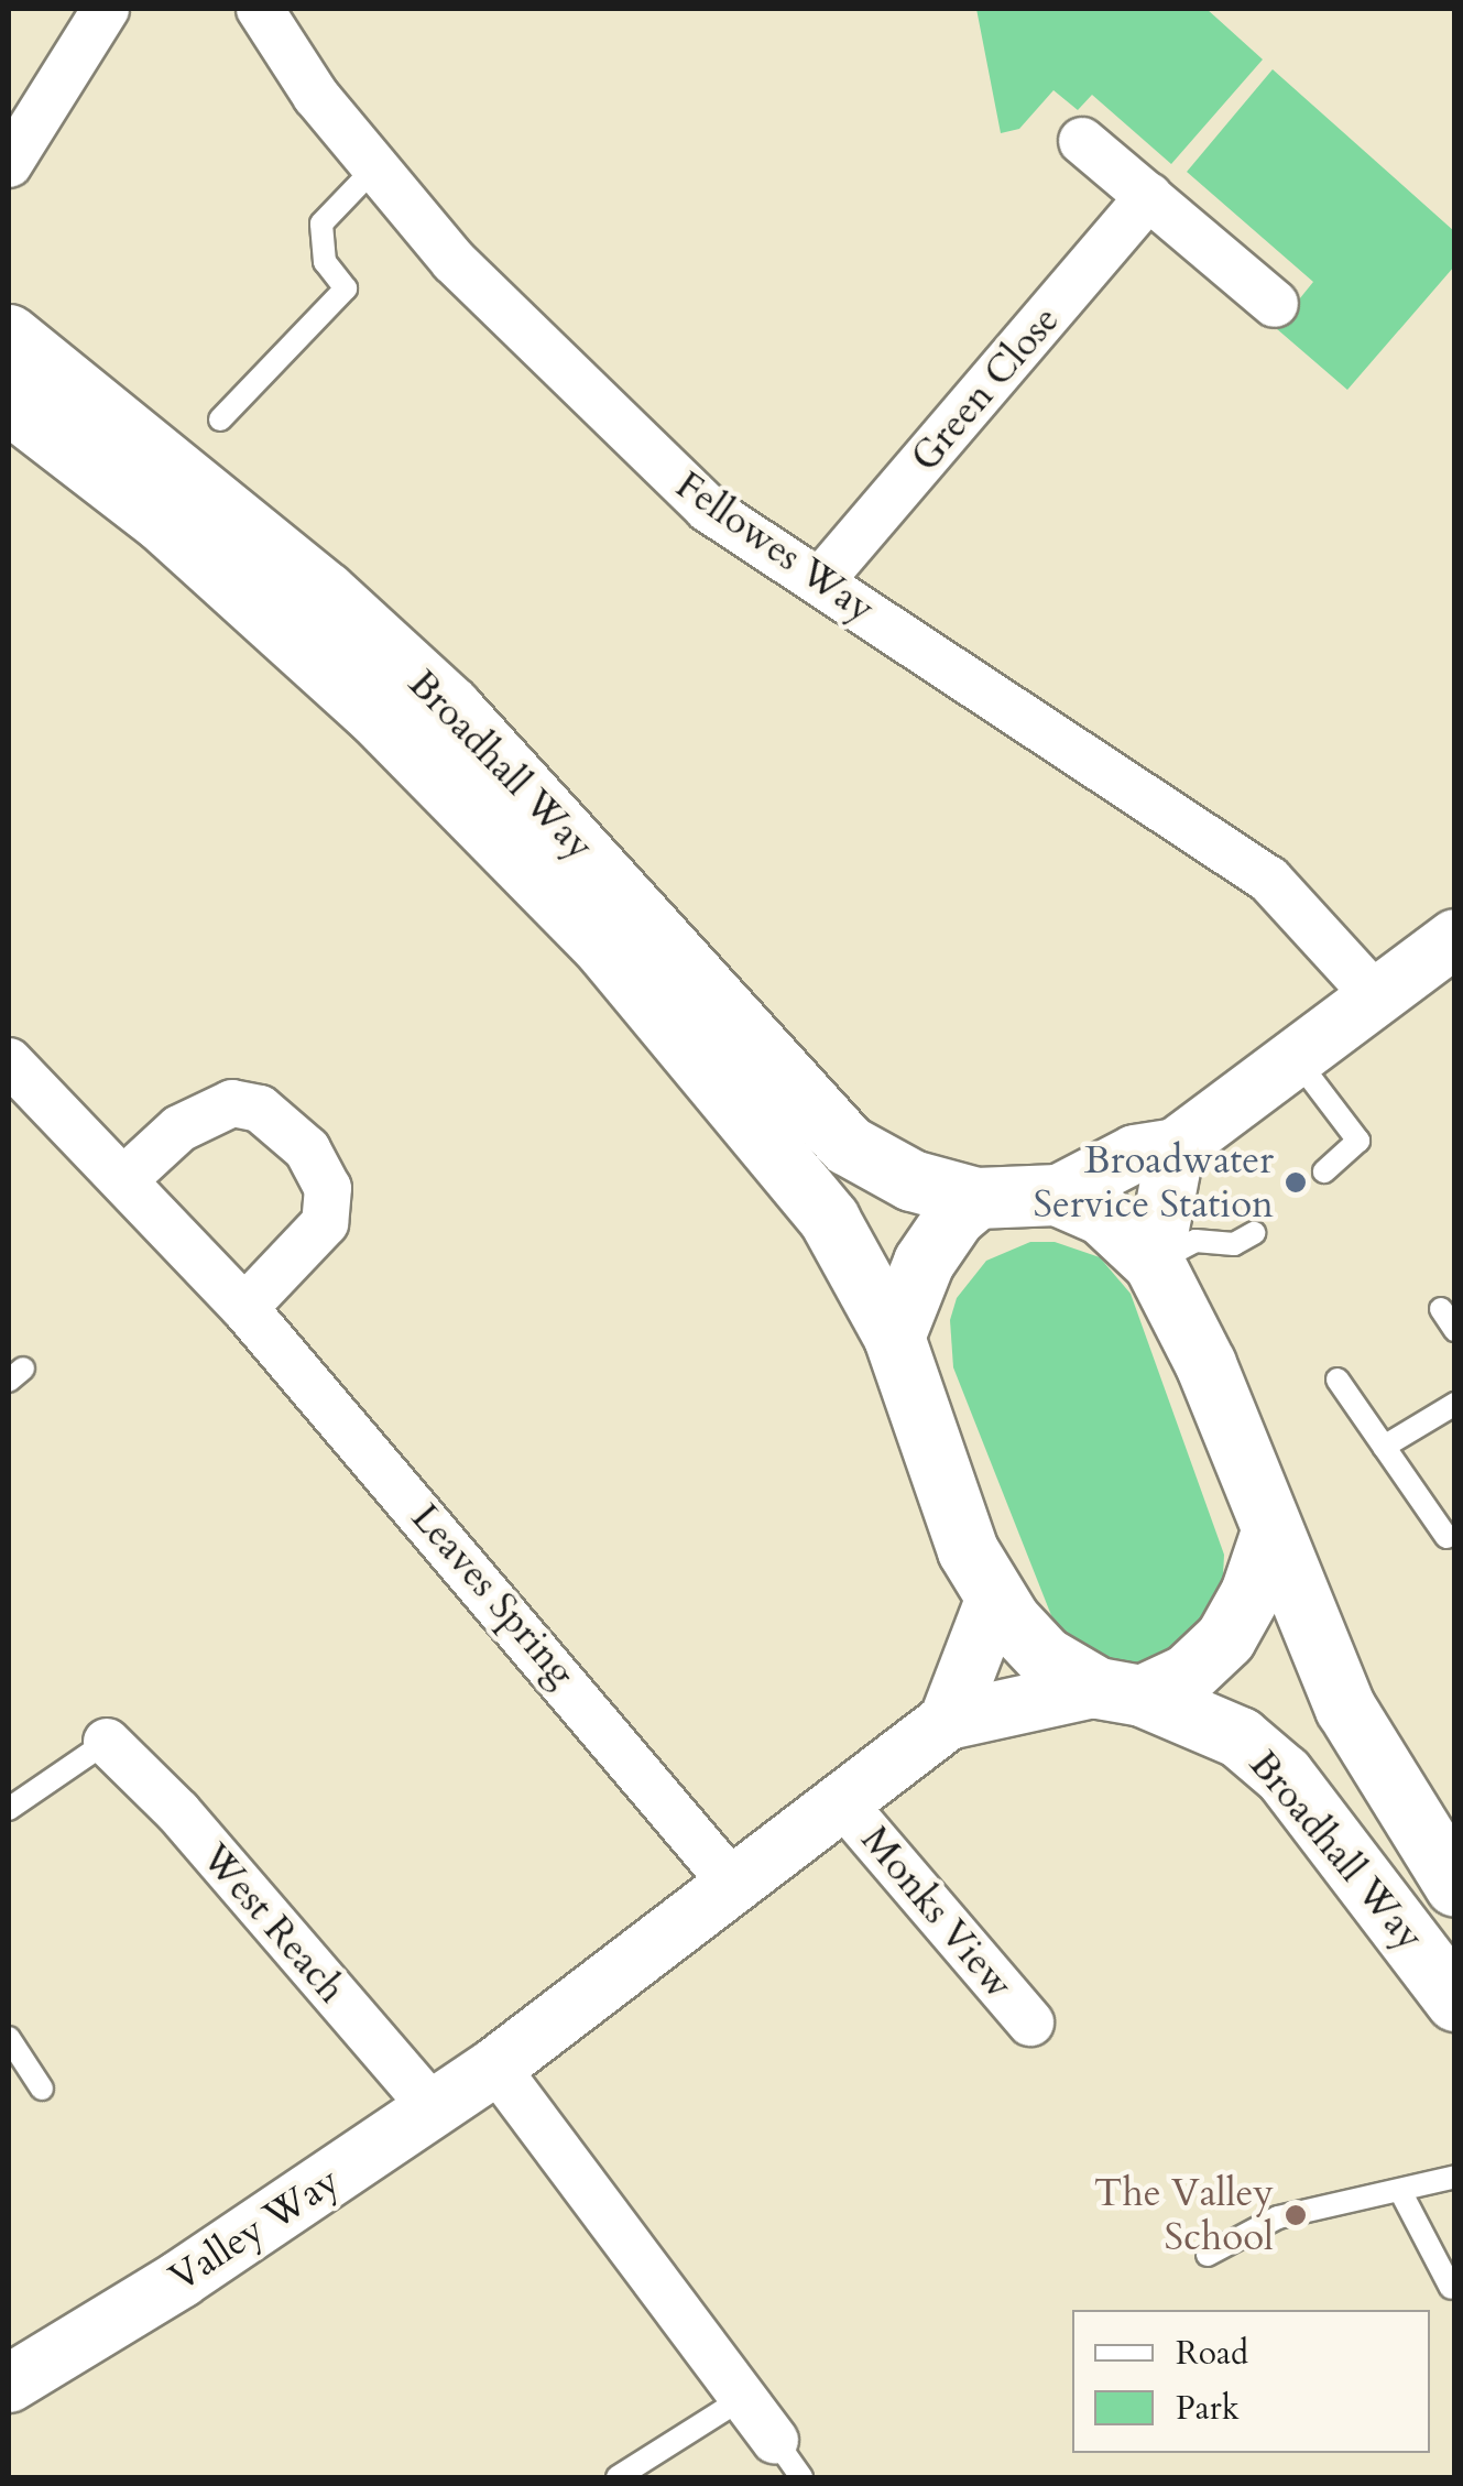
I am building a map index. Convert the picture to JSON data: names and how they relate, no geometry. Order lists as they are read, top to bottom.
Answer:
{
  "streets": {
    "highway": ["Broadhall Way"],
    "street": [
      "Green Close",
      "Fellowes Way",
      "Leaves Spring",
      "Monks View",
      "West Reach",
      "Valley Way"
    ]
  },
  "crossings": [
    ["Green Close", "Fellowes Way"],
    ["Broadhall Way", "Valley Way"],
    ["Leaves Spring", "Valley Way"],
    ["Monks View", "Valley Way"],
    ["West Reach", "Valley Way"]
  ],
  "places": ["Broadwater Service Station", "The Valley School"],
  "legend": ["Road", "Park"]
}
